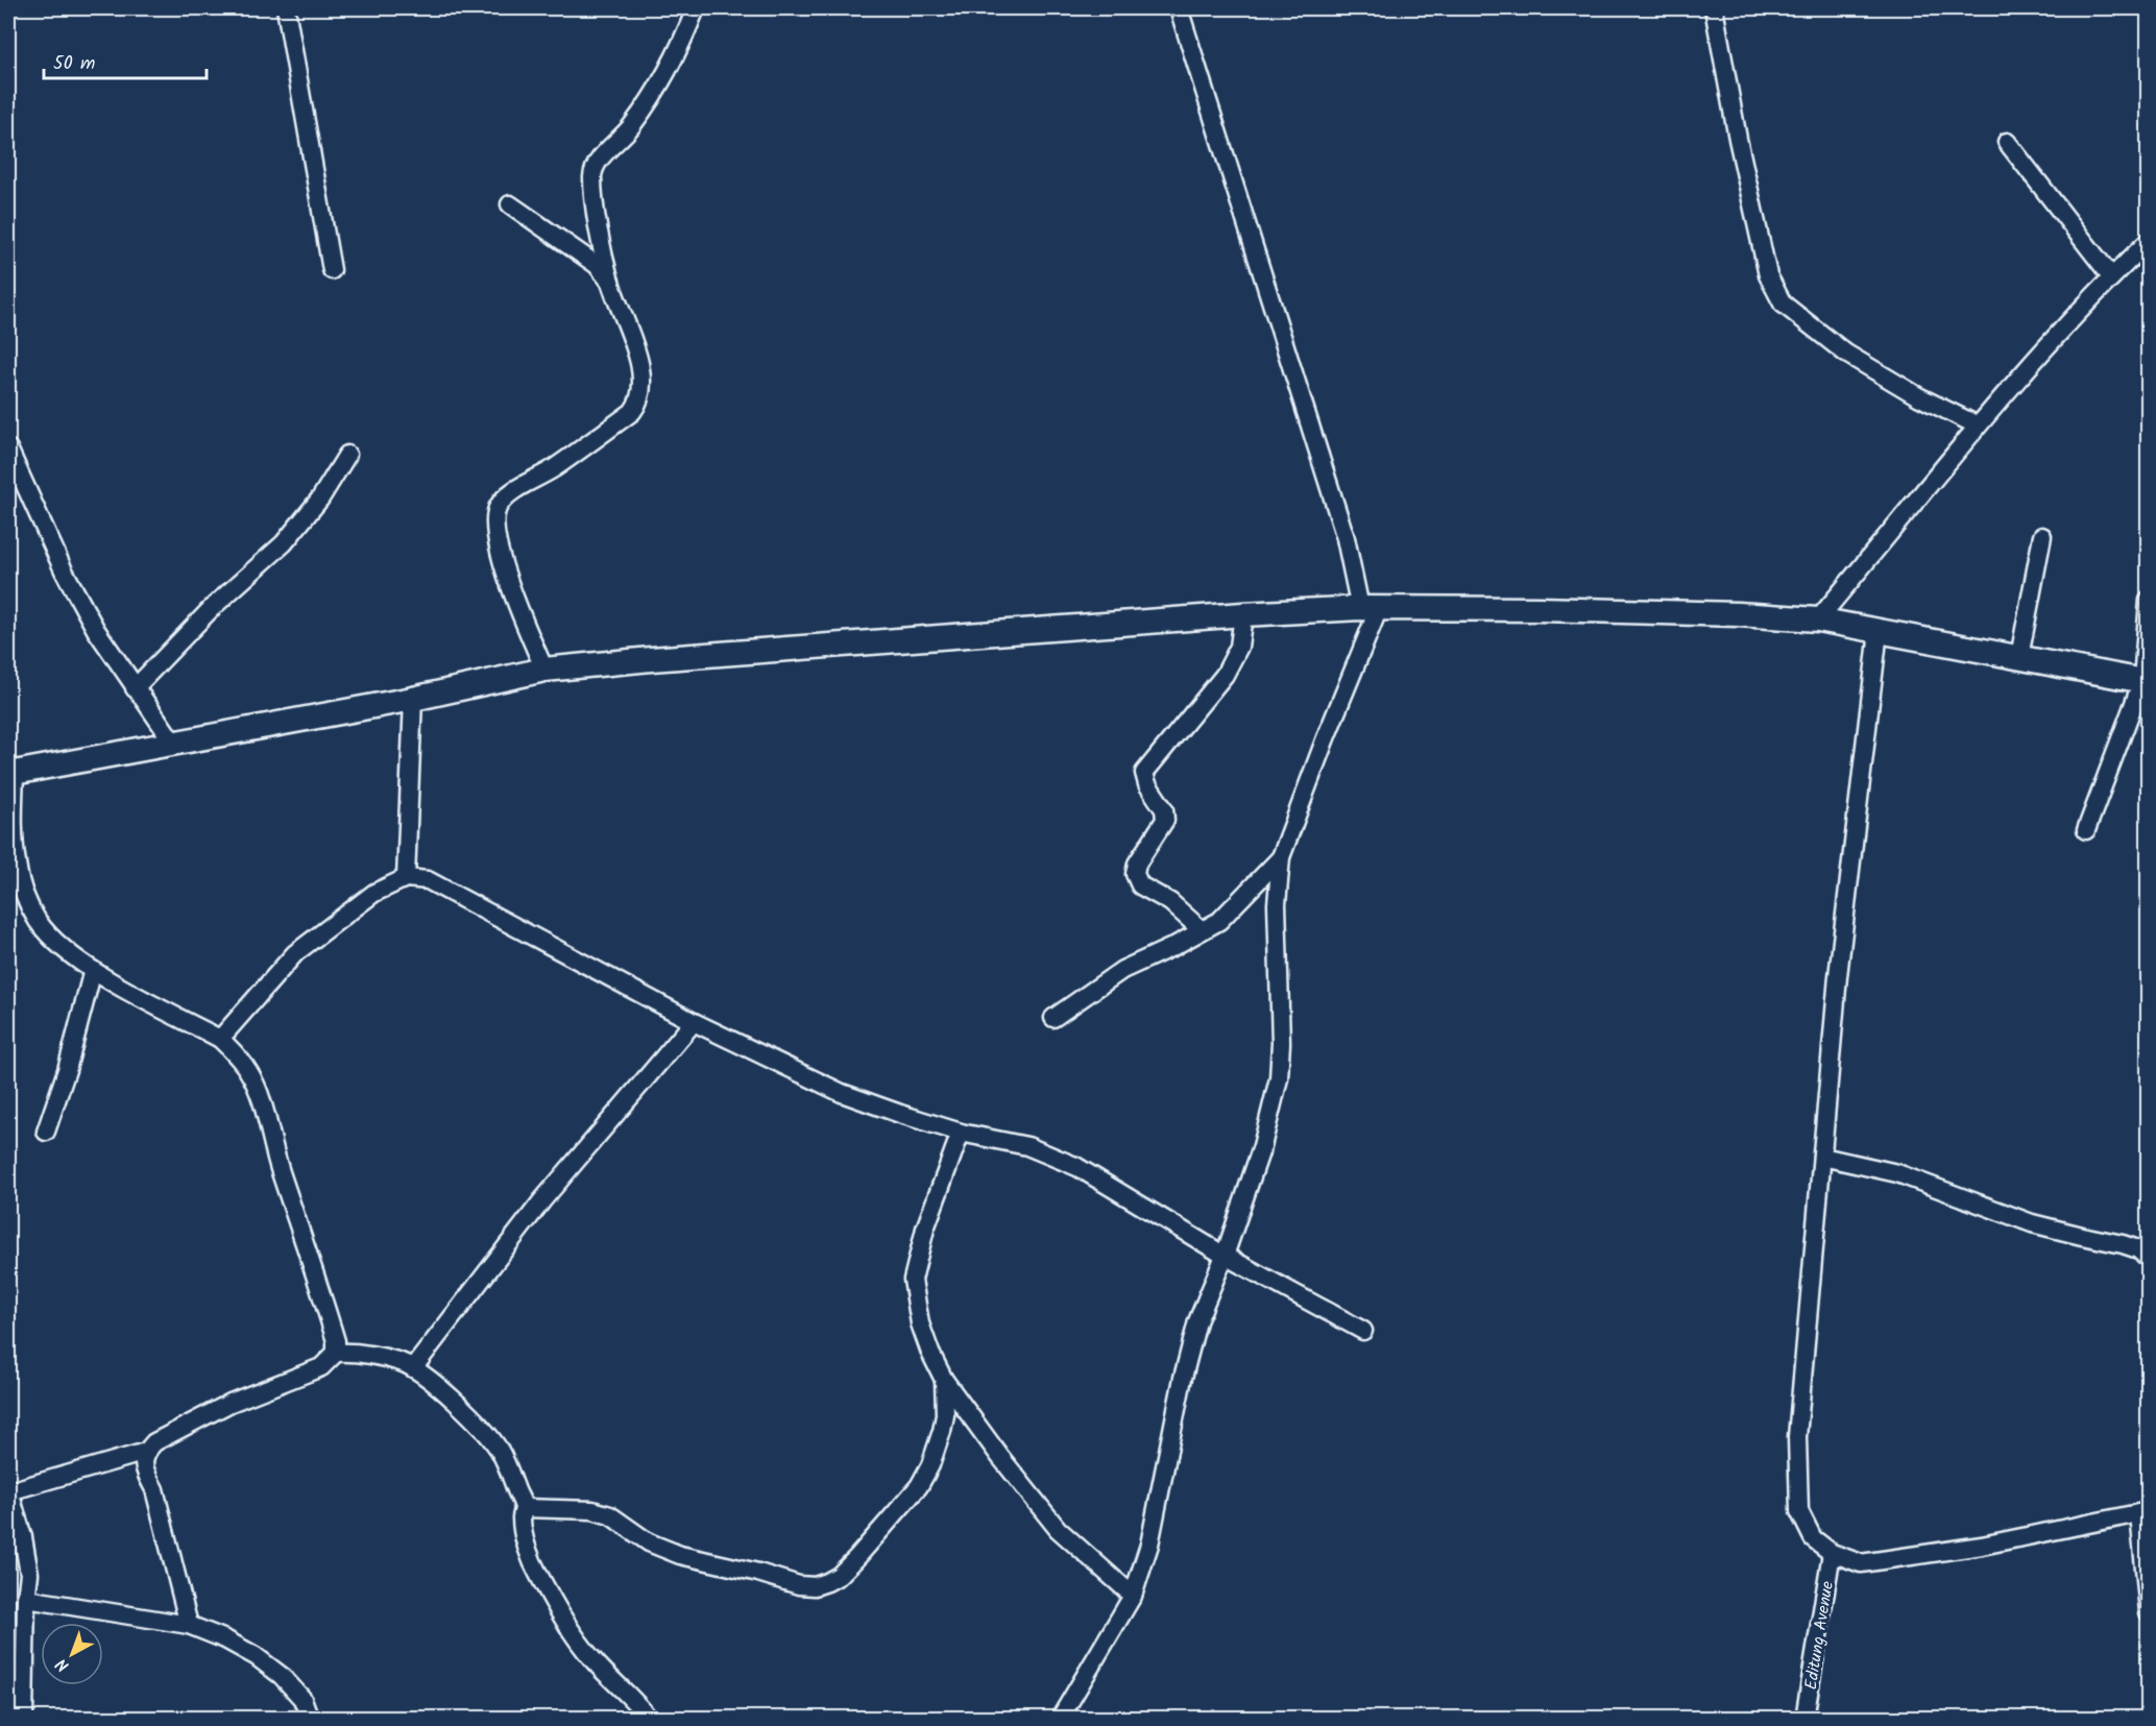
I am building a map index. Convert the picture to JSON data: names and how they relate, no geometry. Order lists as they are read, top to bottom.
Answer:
{
  "streets": {
    "street": ["Editung Avenue"]
  },
  "scale_bar": "50 m",
  "north": "bottom left"
}
